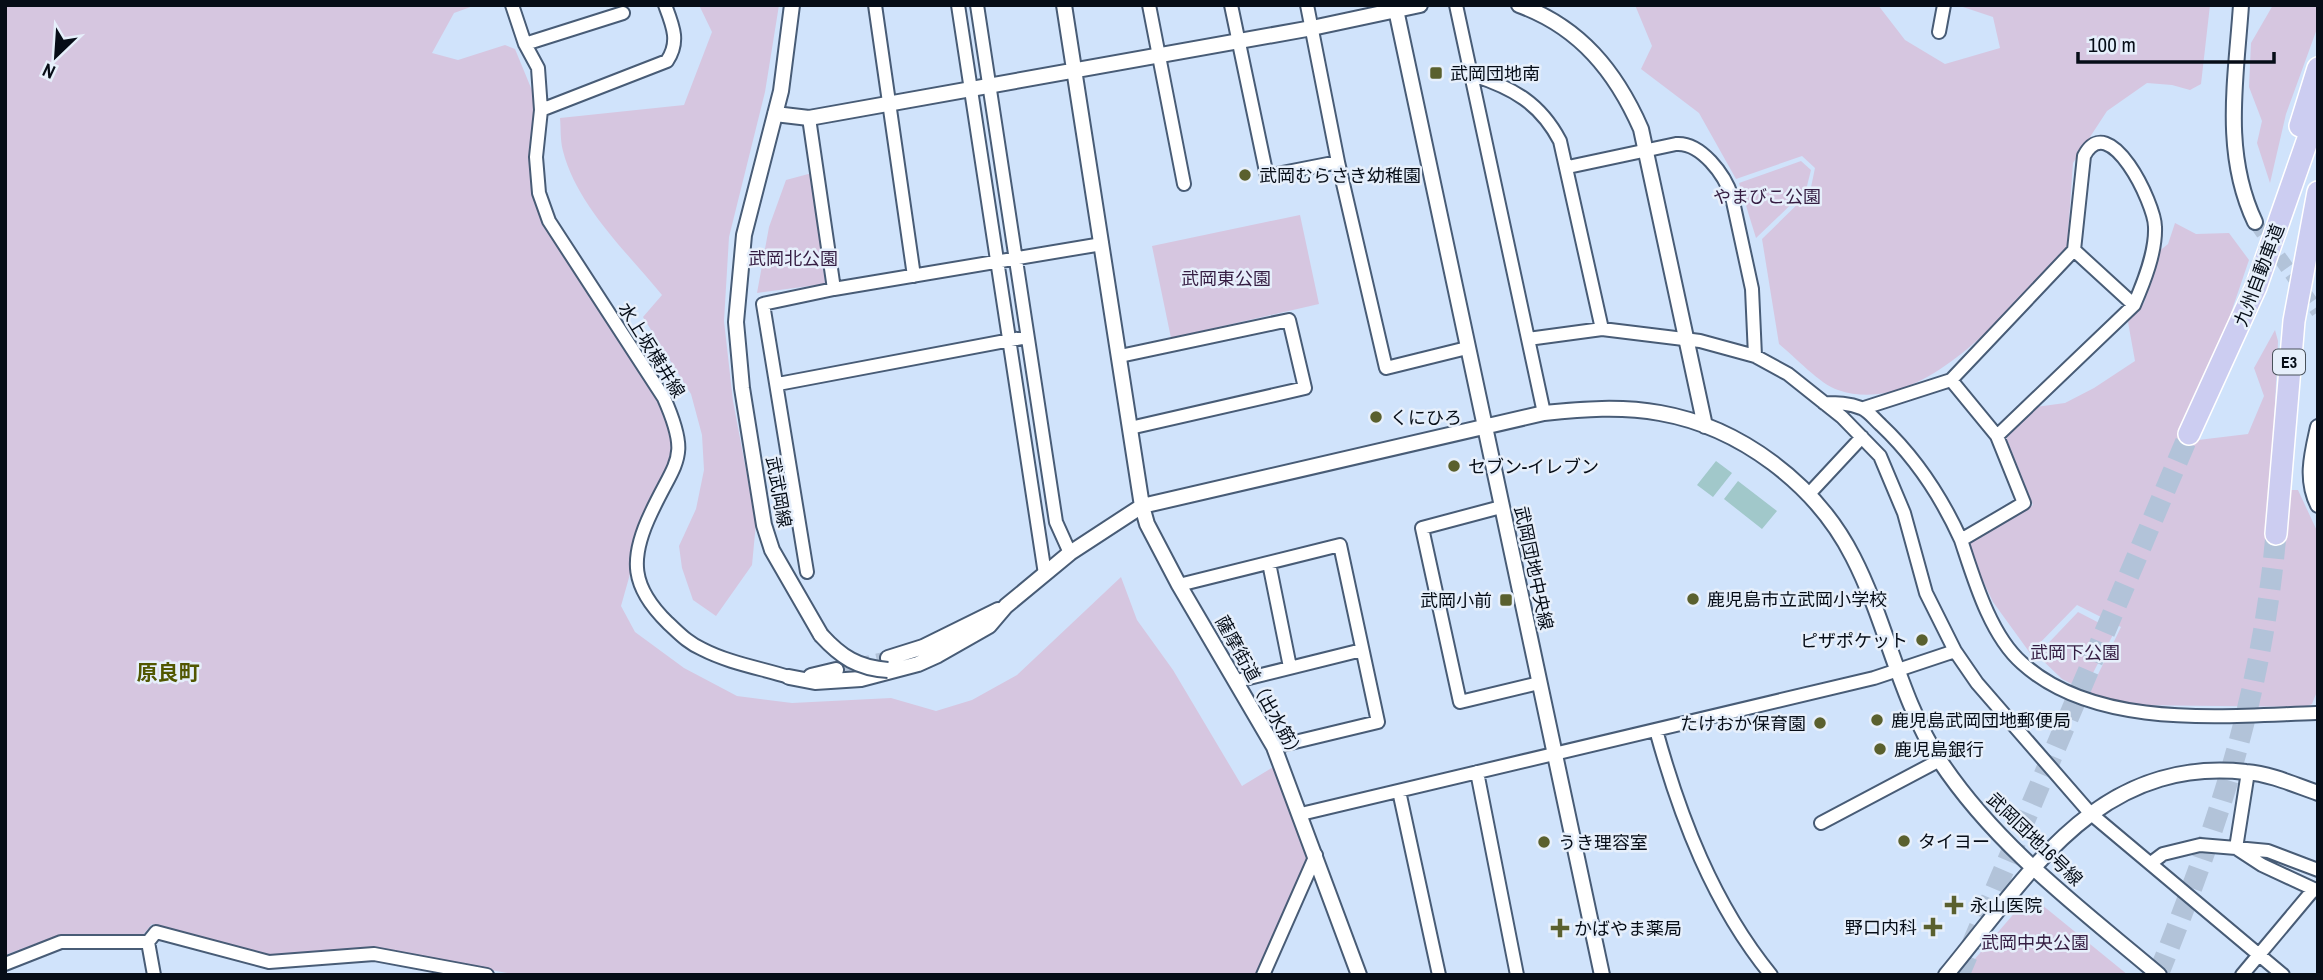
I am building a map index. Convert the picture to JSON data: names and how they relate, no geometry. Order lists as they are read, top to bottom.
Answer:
{
  "streets": {
    "highway": ["九州自動車道", "E3"],
    "street": [
      "水上坂横井線",
      "武武岡線",
      "武岡団地中央線",
      "薩摩街道（出水筋）",
      "武岡団地16号線"
    ]
  },
  "crossings": [
    ["武武岡線", "薩摩街道（出水筋）"],
    ["武武岡線", "武岡団地16号線"],
    ["武岡団地中央線", "武岡団地16号線"],
    ["薩摩街道（出水筋）", "武岡団地16号線"]
  ],
  "districts": ["原良町"],
  "parks": [
    "やまびこ公園",
    "武岡北公園",
    "武岡東公園",
    "武岡下公園",
    "武岡中央公園"
  ],
  "places": {
    "transit": ["武岡団地南", "武岡小前"],
    "other": [
      "武岡むらさき幼稚園",
      "くにひろ",
      "セブン-イレブン",
      "鹿児島市立武岡小学校",
      "ピザポケット",
      "鹿児島武岡団地郵便局",
      "たけおか保育園",
      "鹿児島銀行",
      "タイヨー",
      "うき理容室"
    ],
    "health": ["永山医院", "野口内科", "かばやま薬局"]
  },
  "scale_bar": "100 m",
  "north": "bottom left"
}
